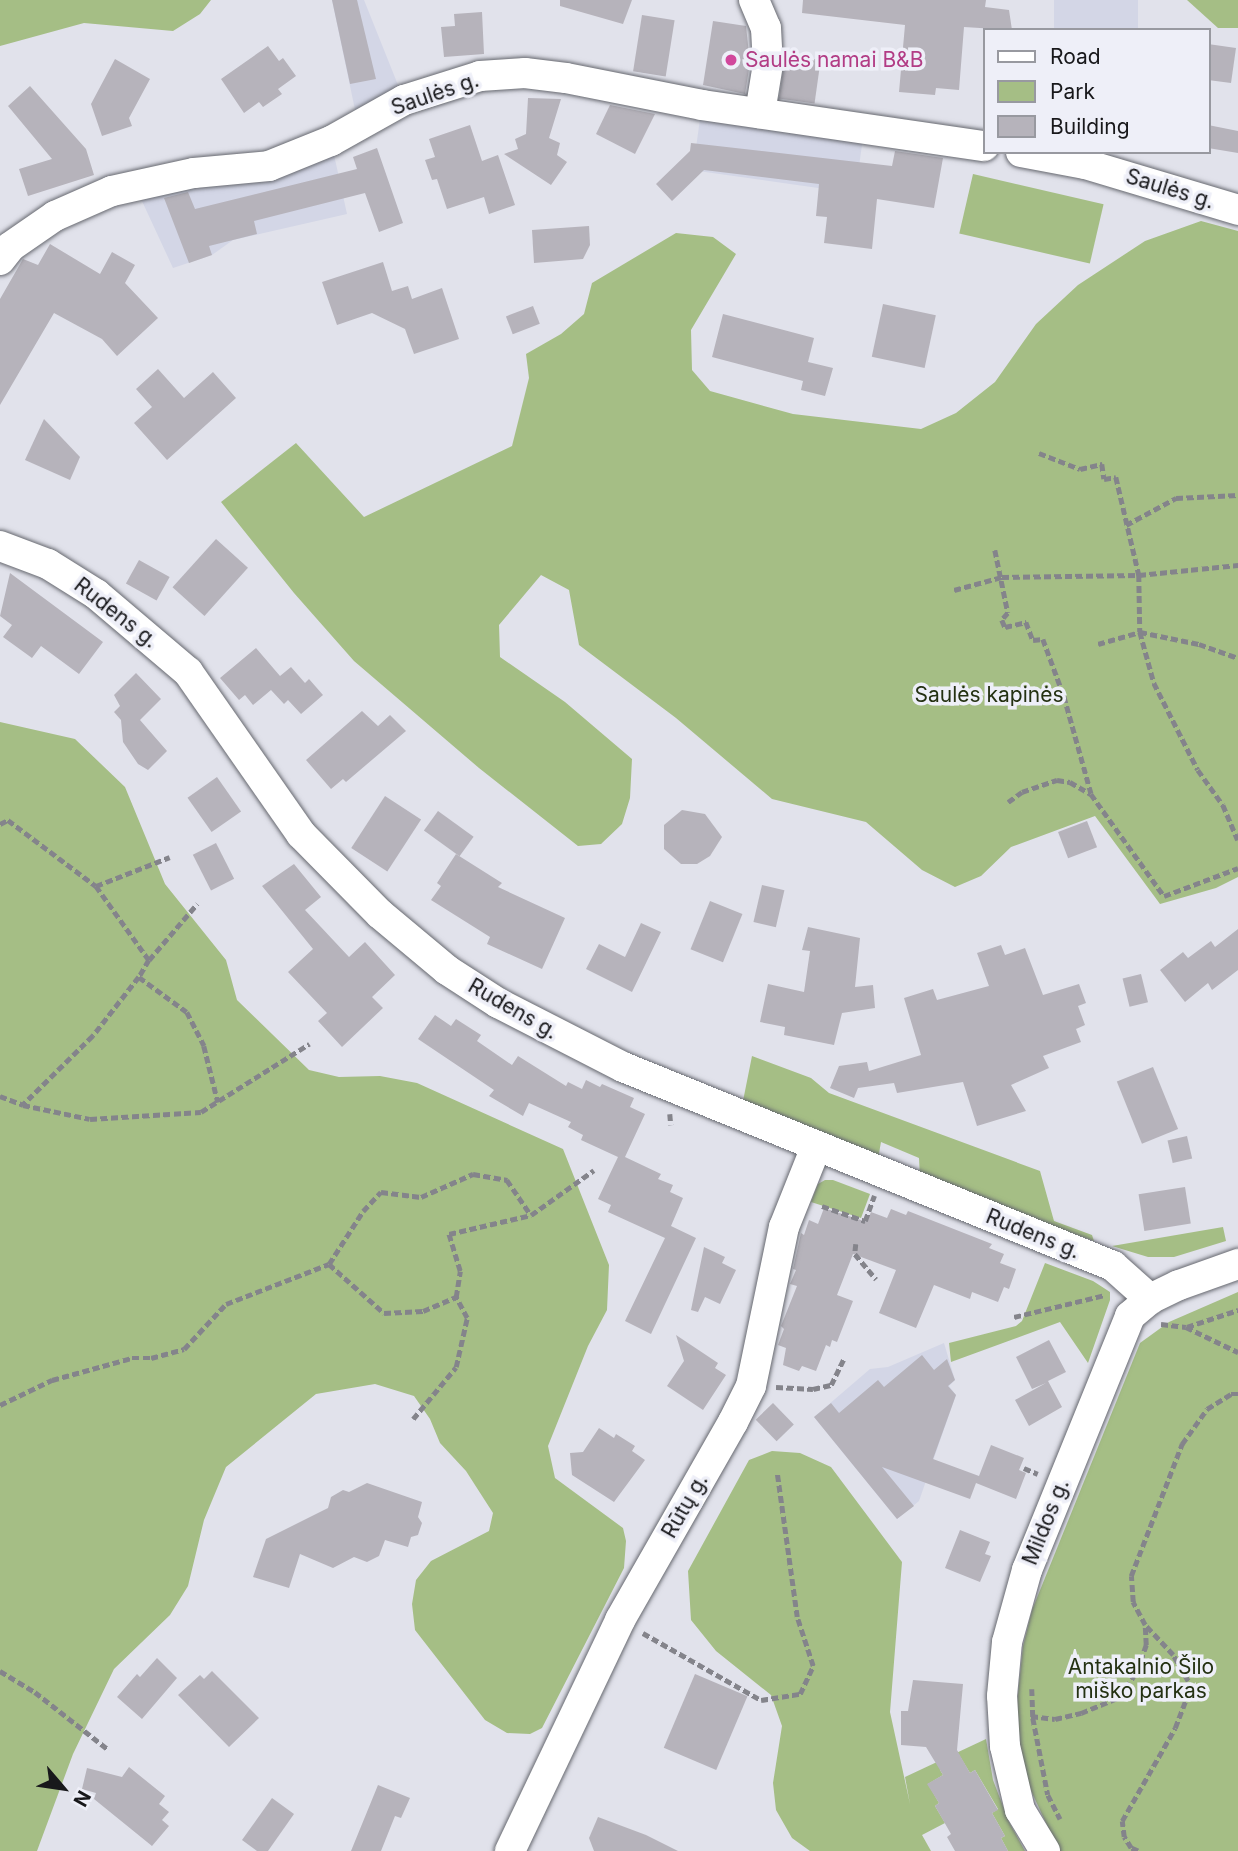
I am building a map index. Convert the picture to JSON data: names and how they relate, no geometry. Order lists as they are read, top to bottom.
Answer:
{
  "streets": {
    "street": [
      "Saulės g.",
      "Rudens g.",
      "Rūtų g.",
      "Mildos g."
    ]
  },
  "crossings": [
    ["Rudens g.", "Rūtų g."],
    ["Rudens g.", "Mildos g."]
  ],
  "parks": ["Saulės kapinės", "Antakalnio Šilo miško parkas"],
  "places": ["Saulės namai B&B"],
  "legend": ["Road", "Park", "Building"],
  "north": "bottom right"
}
